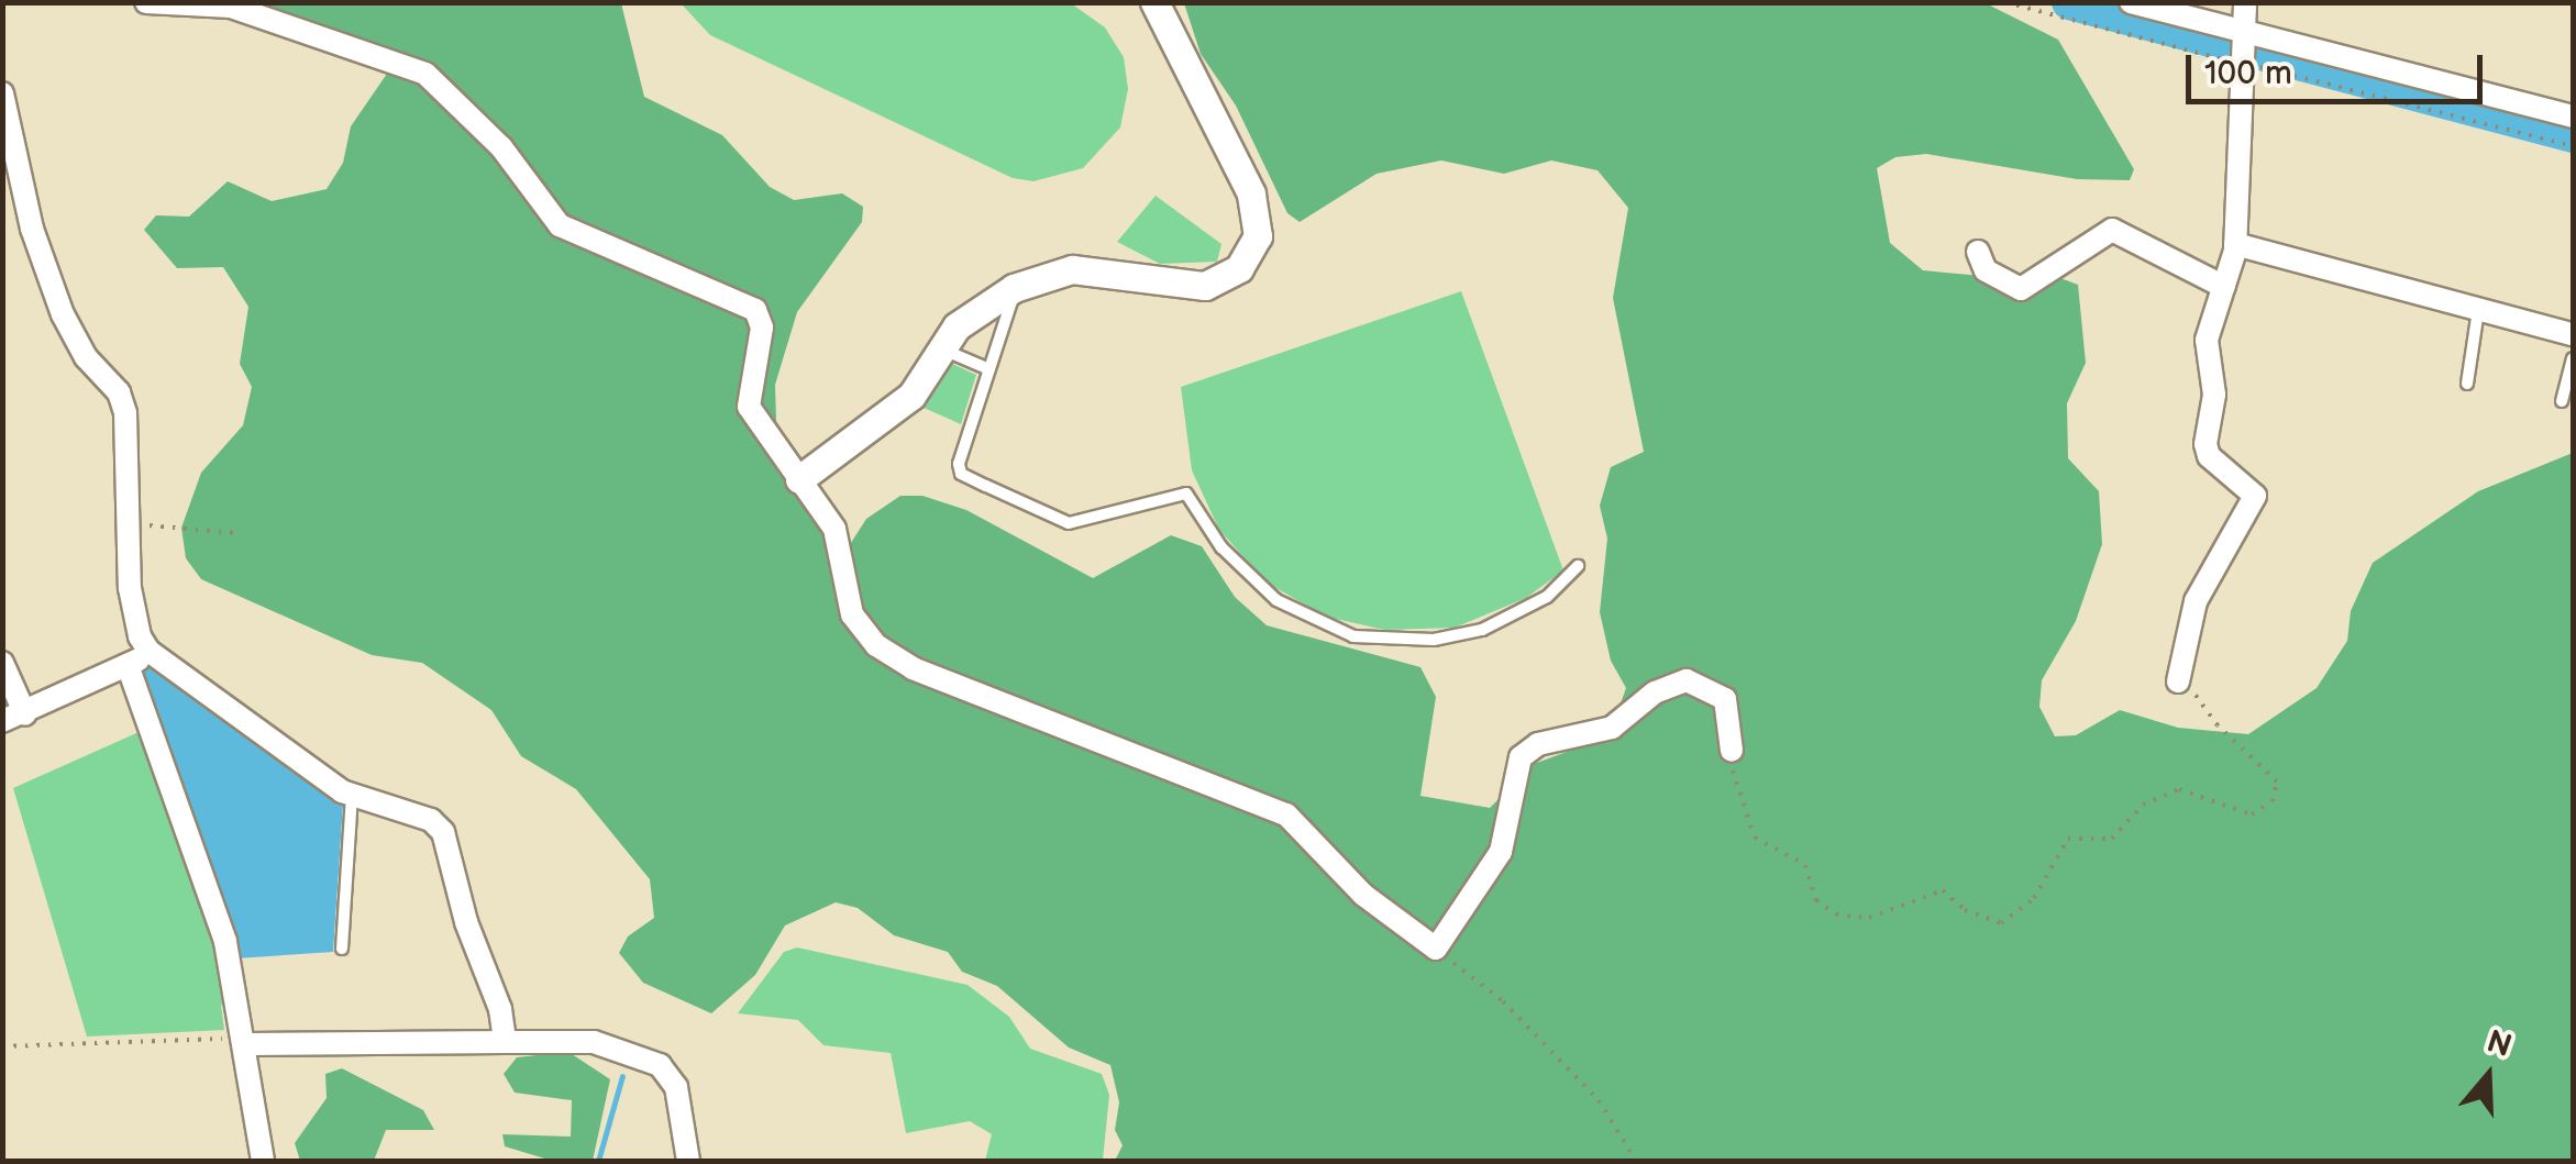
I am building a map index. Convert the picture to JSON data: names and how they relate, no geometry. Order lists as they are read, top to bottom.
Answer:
{
  "scale_bar": "100 m",
  "north": "top"
}
